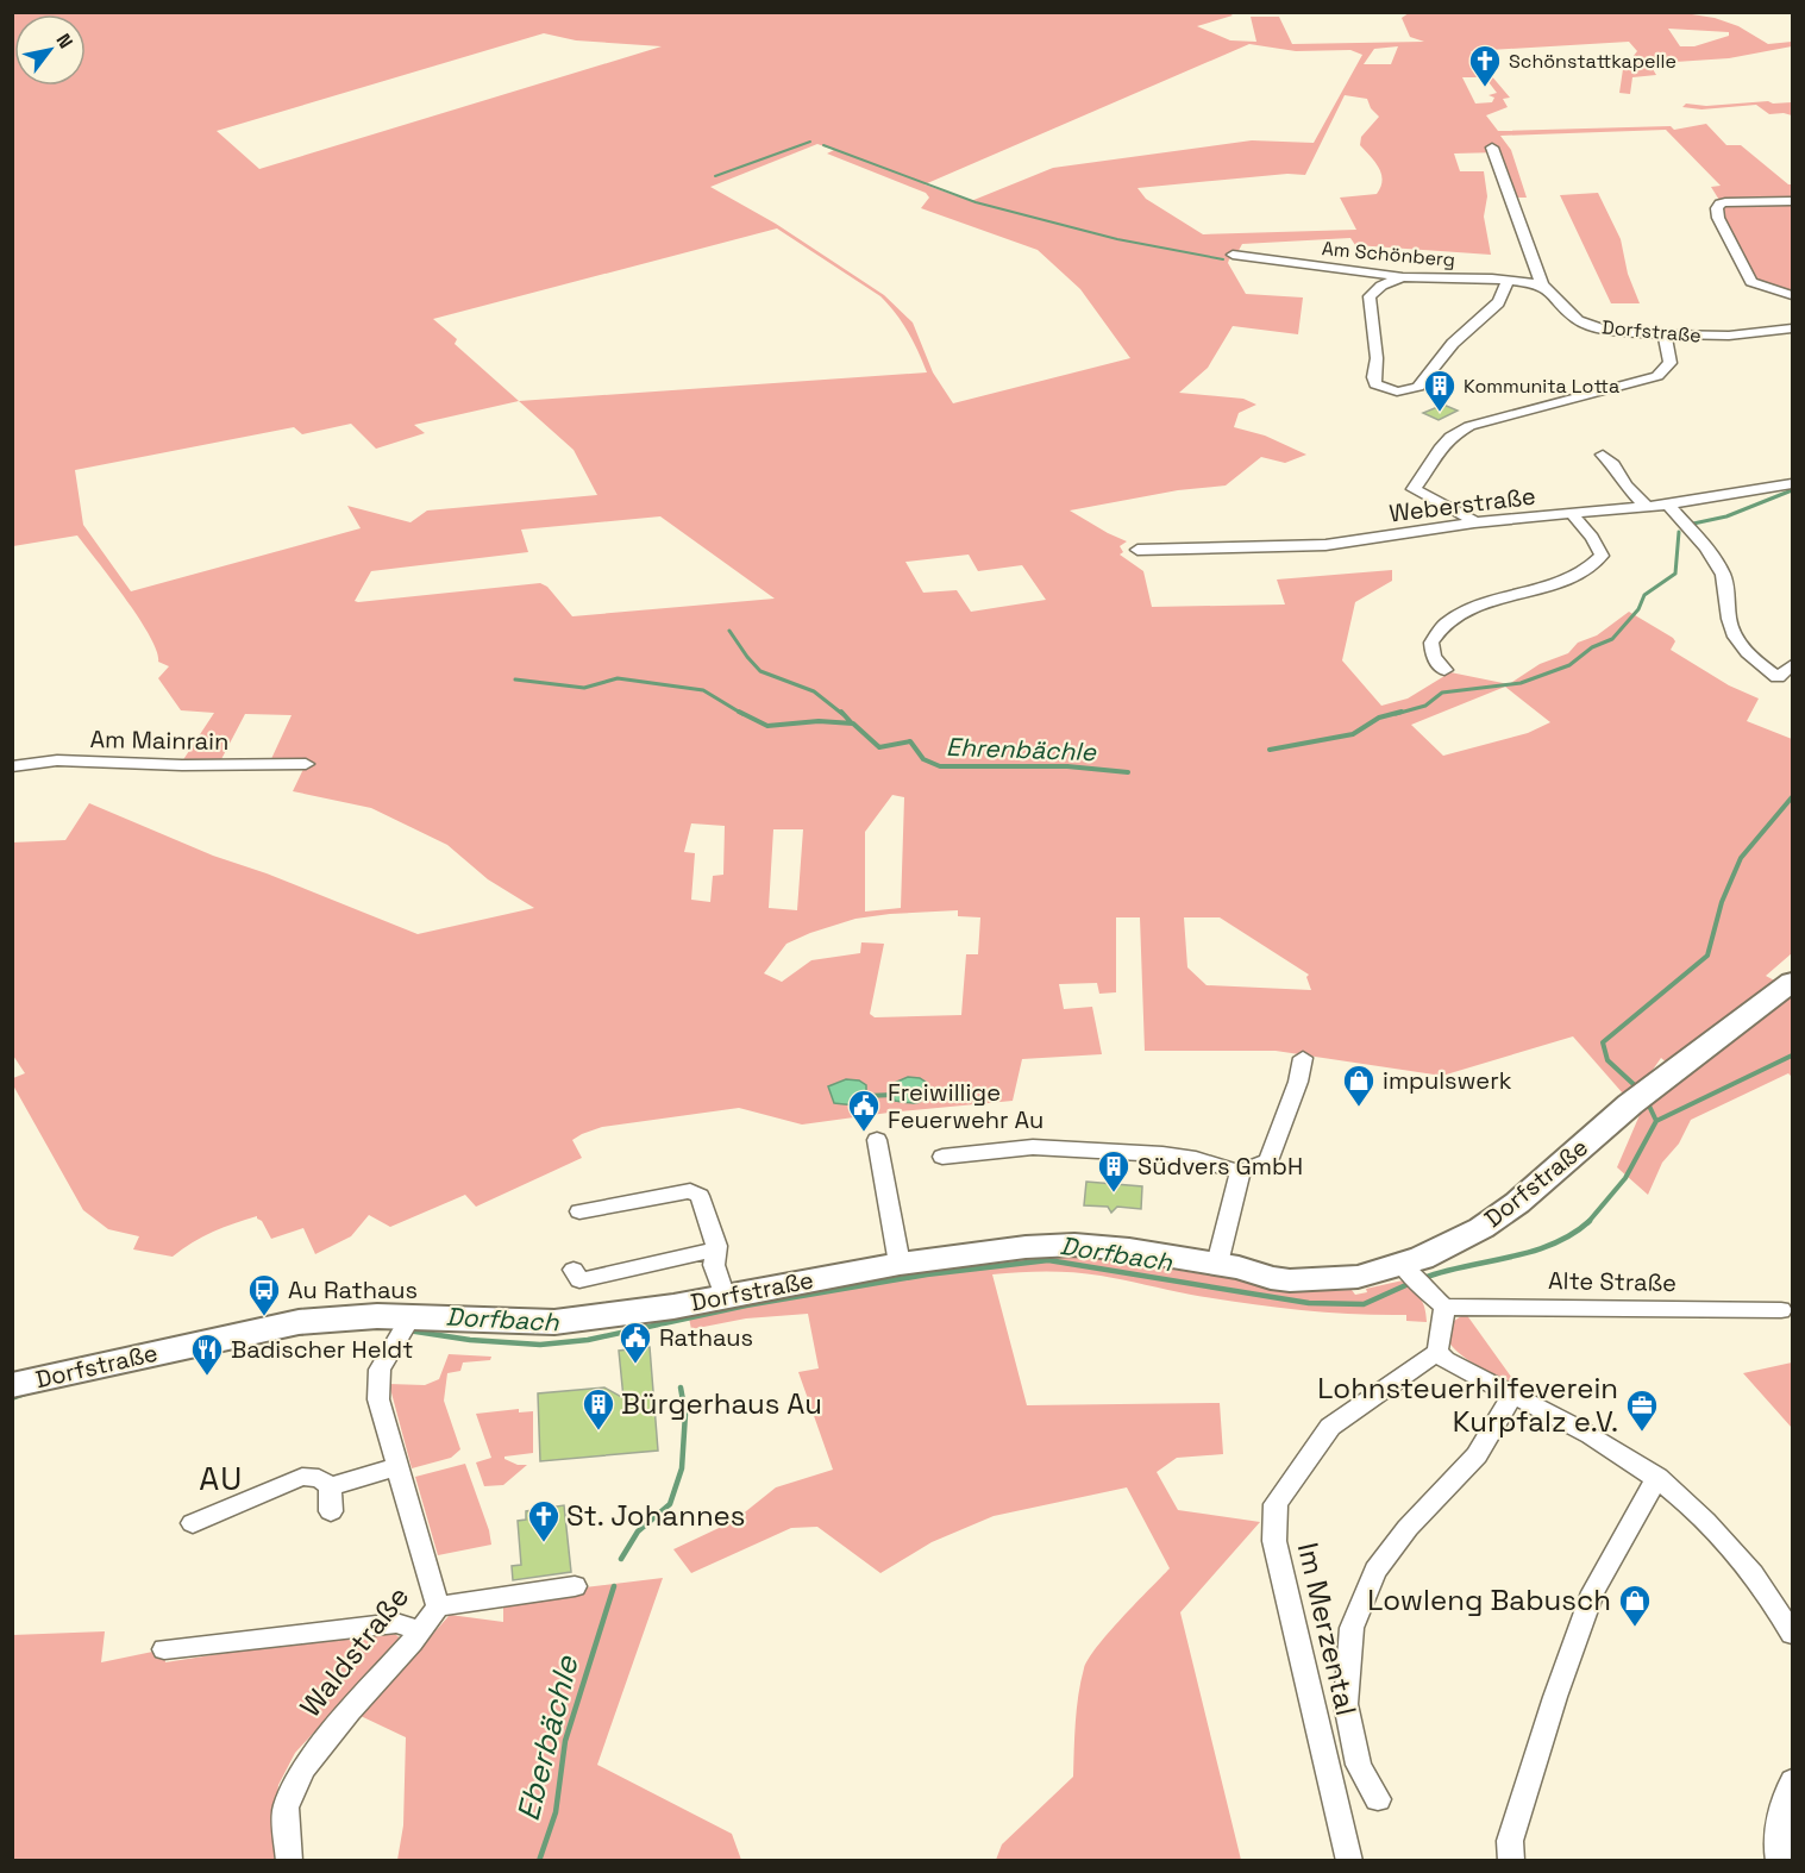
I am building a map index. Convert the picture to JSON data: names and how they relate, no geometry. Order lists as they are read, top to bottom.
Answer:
{
  "streets": {
    "main road": ["Dorfstraße"],
    "street": [
      "Am Schönberg",
      "Weberstraße",
      "Am Mainrain",
      "Alte Straße",
      "Im Merzental",
      "Waldstraße"
    ]
  },
  "crossings": [
    ["Am Schönberg", "Dorfstraße"],
    ["Dorfstraße", "Waldstraße"]
  ],
  "districts": ["AU"],
  "water": ["Ehrenbächle", "Dorfbach", "Eberbächle"],
  "places": {
    "church": ["Schönstattkapelle", "St. Johannes"],
    "building": ["Kommunita Lotta", "Südvers GmbH", "Bürgerhaus Au"],
    "shop": ["impulswerk", "Lowleng Babusch"],
    "public building": ["Freiwillige Feuerwehr Au", "Rathaus"],
    "bus stop": ["Au Rathaus"],
    "restaurant": ["Badischer Heldt"],
    "office": ["Lohnsteuerhilfeverein Kurpfalz e.V."]
  },
  "north": "top right"
}
